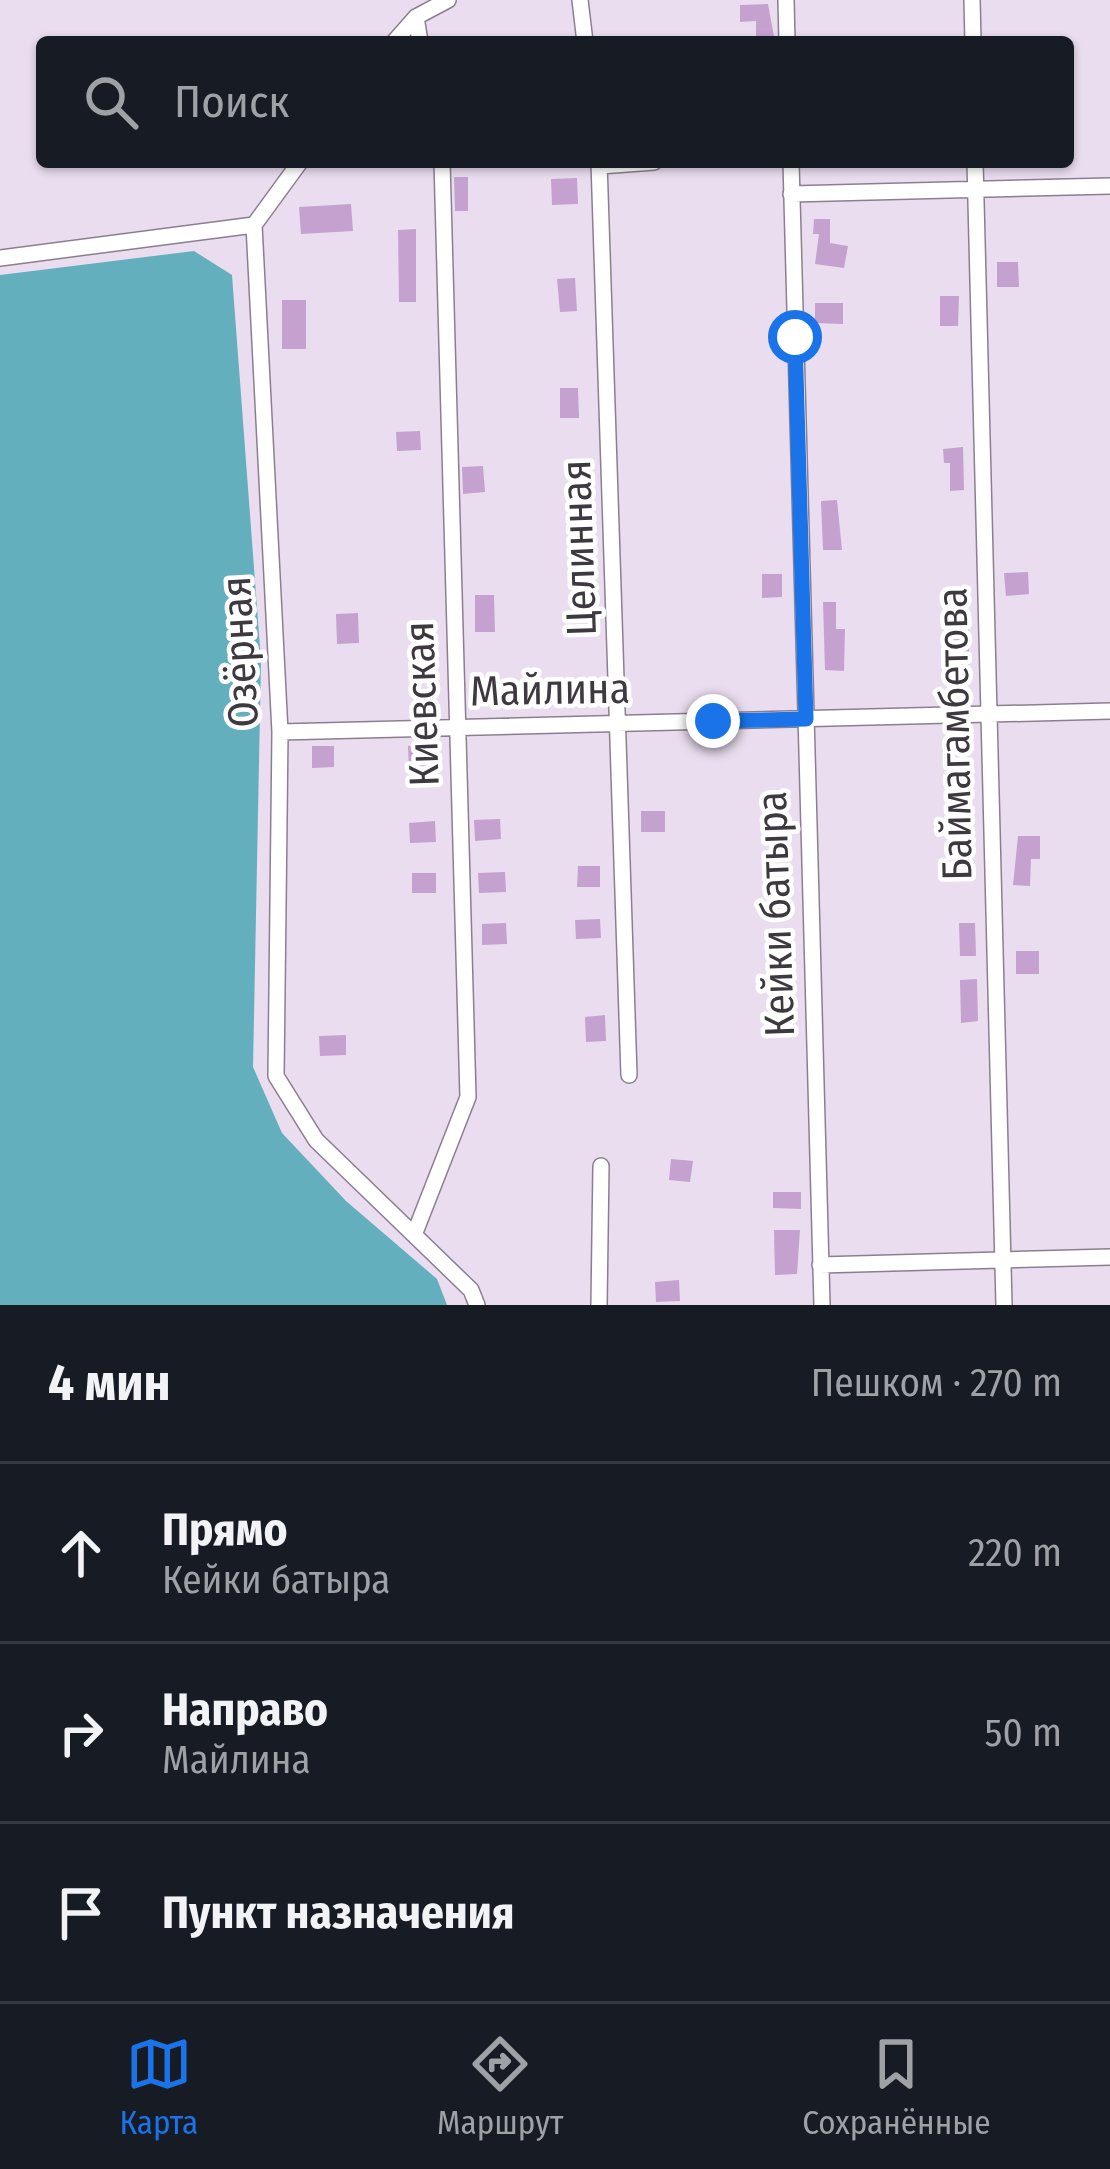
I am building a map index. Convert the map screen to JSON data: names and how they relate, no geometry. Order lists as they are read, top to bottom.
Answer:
{
  "streets": {
    "street": [
      "Целинная",
      "Озёрная",
      "Майлина",
      "Киевская",
      "Баймагамбетова",
      "Кейки батыра"
    ]
  },
  "crossings": [
    ["Целинная", "Майлина"],
    ["Озёрная", "Майлина"],
    ["Озёрная", "Киевская"],
    ["Майлина", "Киевская"],
    ["Майлина", "Баймагамбетова"],
    ["Майлина", "Кейки батыра"]
  ],
  "page": {
    "search": "Поиск",
    "heading": ["4 мин", "Пешком · 270 m"],
    "list": [
      ["Прямо", "Кейки батыра", "220 m"],
      ["Направо", "Майлина", "50 m"],
      "Пункт назначения"
    ],
    "nav": ["Карта", "Маршрут", "Сохранённые"]
  }
}
